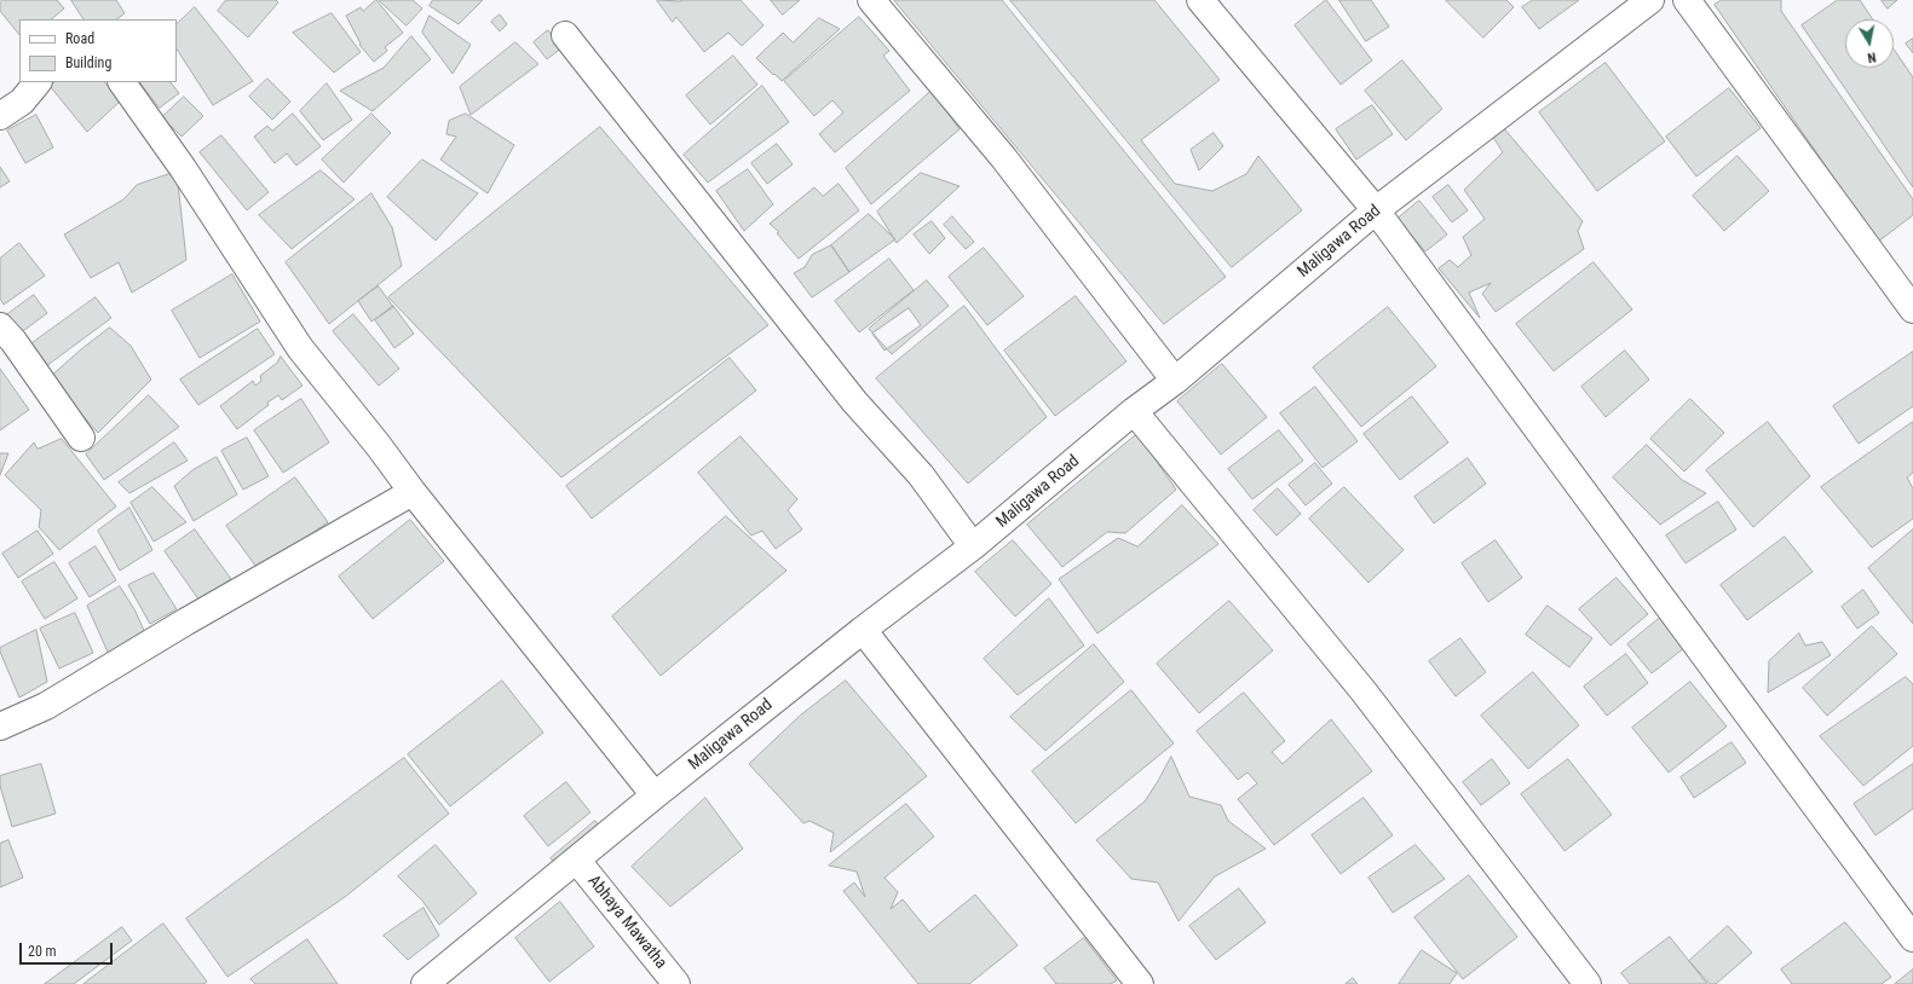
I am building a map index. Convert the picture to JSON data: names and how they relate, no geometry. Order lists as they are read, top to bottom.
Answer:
{
  "streets": {
    "street": ["Maligawa Road", "Abhaya Mawatha"]
  },
  "crossings": [
    ["Maligawa Road", "Abhaya Mawatha"]
  ],
  "legend": ["Road", "Building"],
  "scale_bar": "20 m",
  "north": "bottom"
}
